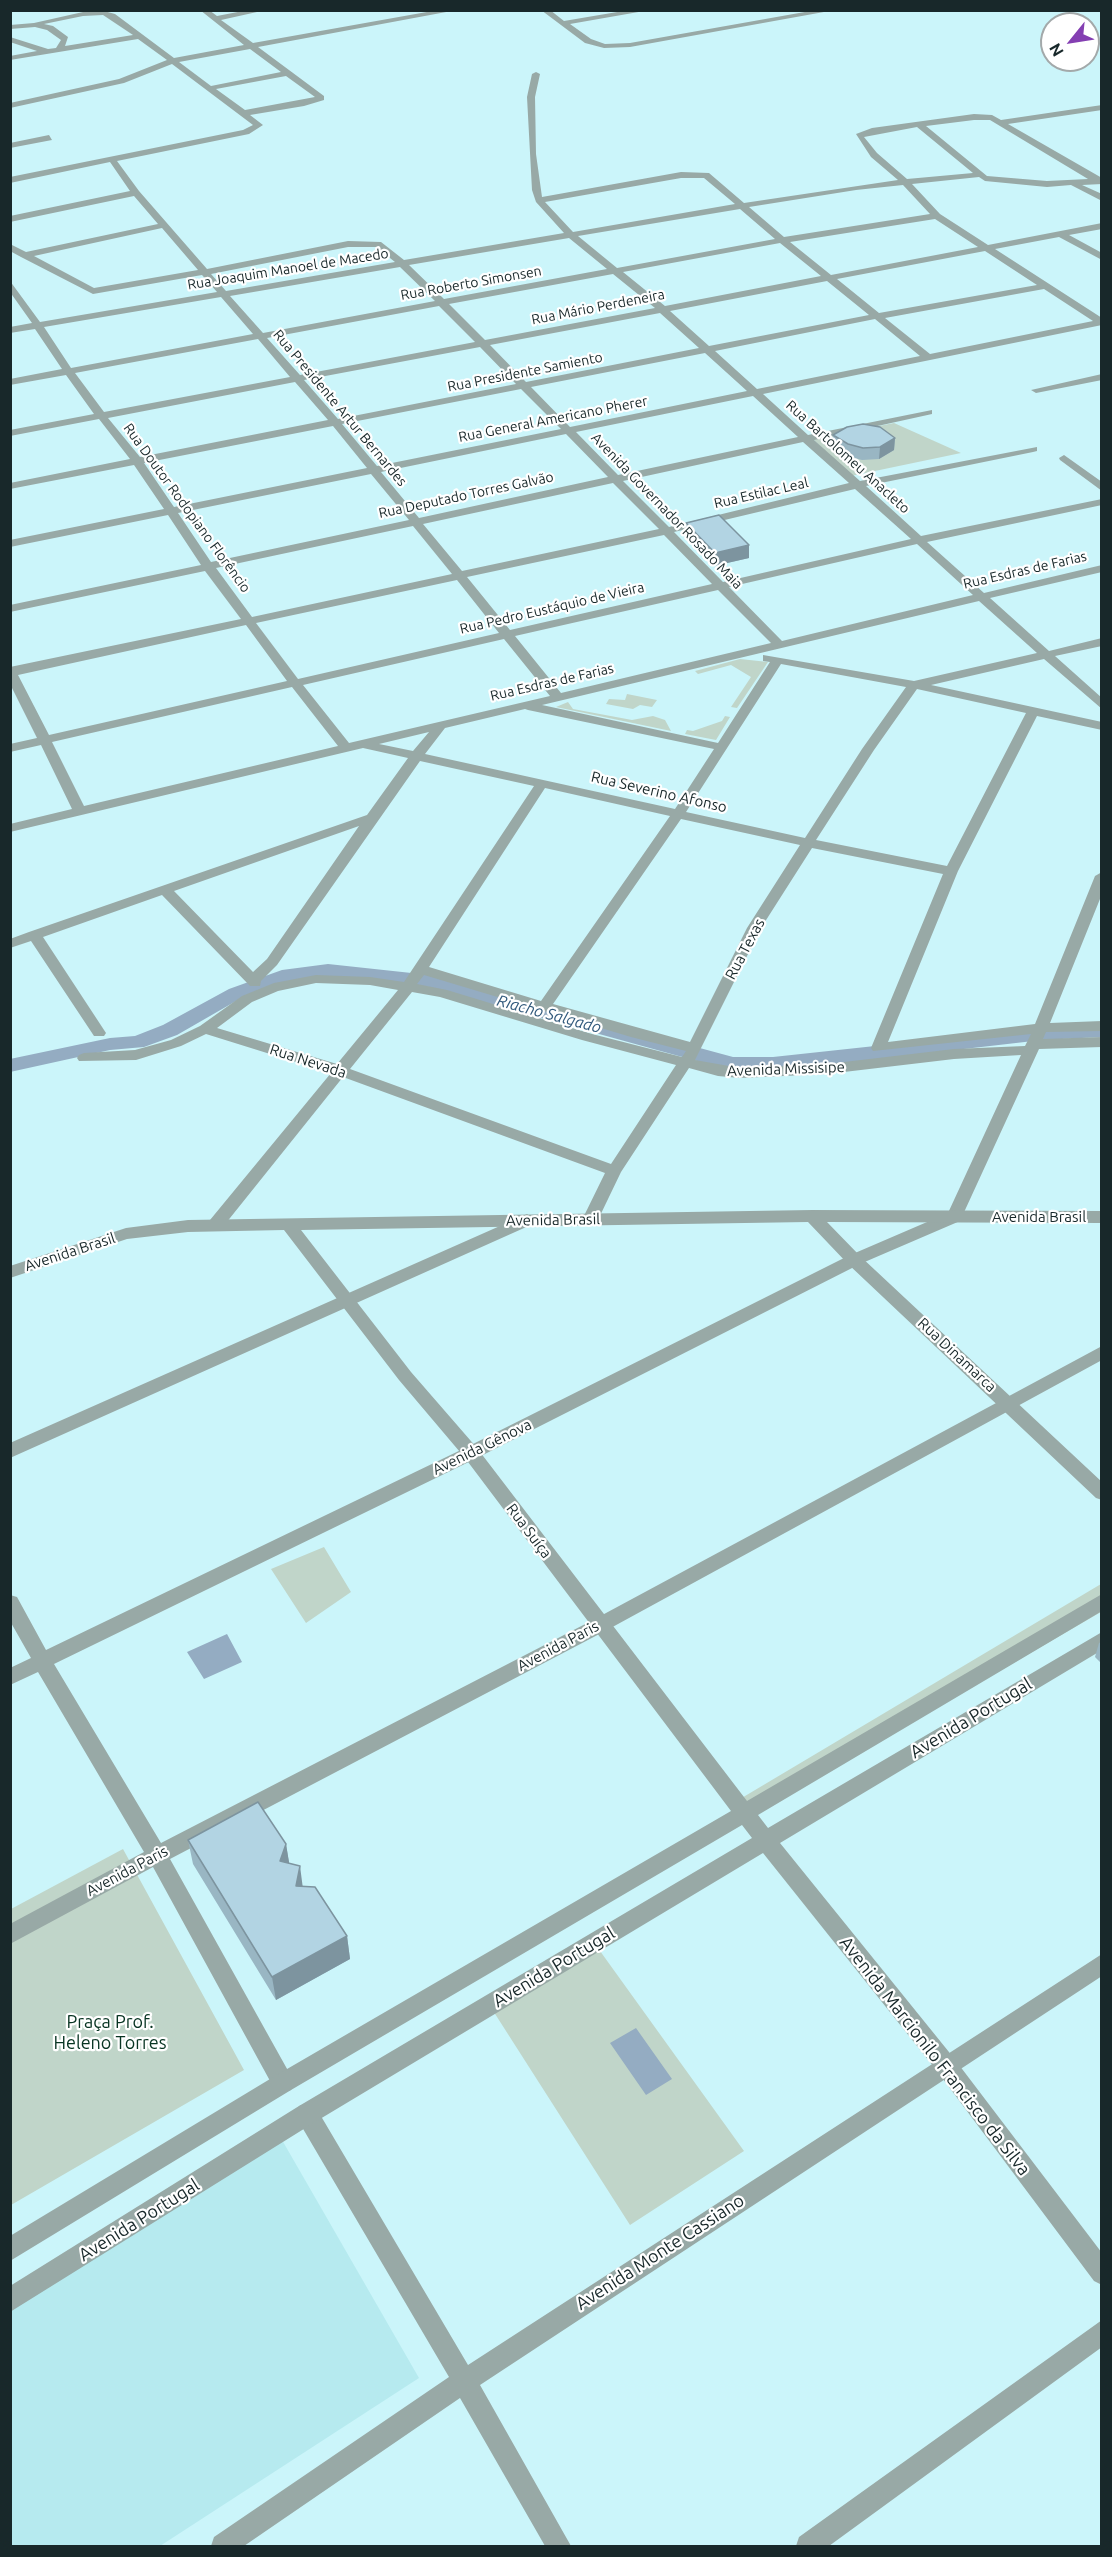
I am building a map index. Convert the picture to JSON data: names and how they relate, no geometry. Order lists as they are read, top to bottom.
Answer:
{
  "streets": {
    "street": [
      "Rua Joaquim Manoel de Macedo",
      "Rua Roberto Simonsen",
      "Rua Mário Perdeneira",
      "Rua Presidente Samiento",
      "Rua Presidente Artur Bernardes",
      "Rua General Americano Pherer",
      "Rua Bartolomeu Anacleto",
      "Rua Estilac Leal",
      "Rua Deputado Torres Galvão",
      "Rua Doutor Rodopiano Florêncio",
      "Avenida Governador Rosado Maia",
      "Rua Esdras de Farias",
      "Rua Pedro Eustáquio de Vieira",
      "Rua Severino Afonso",
      "Rua Texas",
      "Rua Nevada",
      "Avenida Missisipe",
      "Avenida Brasil",
      "Rua Dinamarca",
      "Avenida Gênova",
      "Rua Suíça",
      "Avenida Paris",
      "Avenida Portugal",
      "Avenida Marcionilo Francisco da Silva",
      "Avenida Monte Cassiano"
    ]
  },
  "crossings": [
    ["Rua Joaquim Manoel de Macedo", "Rua Presidente Artur Bernardes"],
    ["Rua Joaquim Manoel de Macedo", "Rua Bartolomeu Anacleto"],
    ["Rua Joaquim Manoel de Macedo", "Rua Doutor Rodopiano Florêncio"],
    ["Rua Joaquim Manoel de Macedo", "Avenida Governador Rosado Maia"],
    ["Rua Roberto Simonsen", "Rua Presidente Artur Bernardes"],
    ["Rua Roberto Simonsen", "Rua Bartolomeu Anacleto"],
    ["Rua Roberto Simonsen", "Rua Doutor Rodopiano Florêncio"],
    ["Rua Roberto Simonsen", "Avenida Governador Rosado Maia"],
    ["Rua Mário Perdeneira", "Rua Presidente Artur Bernardes"],
    ["Rua Mário Perdeneira", "Rua Bartolomeu Anacleto"],
    ["Rua Mário Perdeneira", "Rua Doutor Rodopiano Florêncio"],
    ["Rua Mário Perdeneira", "Avenida Governador Rosado Maia"],
    ["Rua Presidente Samiento", "Rua Presidente Artur Bernardes"],
    ["Rua Presidente Samiento", "Rua Bartolomeu Anacleto"],
    ["Rua Presidente Samiento", "Rua Doutor Rodopiano Florêncio"],
    ["Rua Presidente Samiento", "Avenida Governador Rosado Maia"],
    ["Rua Presidente Artur Bernardes", "Rua General Americano Pherer"],
    ["Rua Presidente Artur Bernardes", "Rua Estilac Leal"],
    ["Rua Presidente Artur Bernardes", "Rua Deputado Torres Galvão"],
    ["Rua Presidente Artur Bernardes", "Avenida Governador Rosado Maia"],
    ["Rua Presidente Artur Bernardes", "Rua Esdras de Farias"],
    ["Rua Presidente Artur Bernardes", "Rua Pedro Eustáquio de Vieira"],
    ["Rua General Americano Pherer", "Rua Bartolomeu Anacleto"],
    ["Rua General Americano Pherer", "Rua Doutor Rodopiano Florêncio"],
    ["Rua General Americano Pherer", "Avenida Governador Rosado Maia"],
    ["Rua Bartolomeu Anacleto", "Rua Estilac Leal"],
    ["Rua Bartolomeu Anacleto", "Rua Deputado Torres Galvão"],
    ["Rua Bartolomeu Anacleto", "Rua Esdras de Farias"],
    ["Rua Bartolomeu Anacleto", "Rua Pedro Eustáquio de Vieira"],
    ["Rua Estilac Leal", "Rua Doutor Rodopiano Florêncio"],
    ["Rua Estilac Leal", "Avenida Governador Rosado Maia"],
    ["Rua Deputado Torres Galvão", "Rua Doutor Rodopiano Florêncio"],
    ["Rua Deputado Torres Galvão", "Avenida Governador Rosado Maia"],
    ["Rua Doutor Rodopiano Florêncio", "Rua Esdras de Farias"],
    ["Rua Doutor Rodopiano Florêncio", "Rua Pedro Eustáquio de Vieira"],
    ["Avenida Governador Rosado Maia", "Rua Esdras de Farias"],
    ["Avenida Governador Rosado Maia", "Rua Pedro Eustáquio de Vieira"],
    ["Rua Esdras de Farias", "Rua Severino Afonso"],
    ["Rua Severino Afonso", "Rua Texas"],
    ["Rua Severino Afonso", "Avenida Missisipe"],
    ["Rua Texas", "Rua Nevada"],
    ["Rua Texas", "Avenida Missisipe"],
    ["Rua Texas", "Avenida Brasil"],
    ["Avenida Brasil", "Rua Dinamarca"],
    ["Avenida Brasil", "Avenida Gênova"],
    ["Avenida Brasil", "Rua Suíça"],
    ["Rua Dinamarca", "Avenida Gênova"],
    ["Rua Dinamarca", "Avenida Paris"],
    ["Avenida Gênova", "Rua Suíça"],
    ["Rua Suíça", "Avenida Paris"],
    ["Rua Suíça", "Avenida Portugal"],
    ["Rua Suíça", "Avenida Marcionilo Francisco da Silva"],
    ["Avenida Portugal", "Avenida Marcionilo Francisco da Silva"],
    ["Avenida Marcionilo Francisco da Silva", "Avenida Monte Cassiano"]
  ],
  "water": ["Riacho Salgado"],
  "parks": ["Praça Prof. Heleno Torres"],
  "north": "bottom left"
}
